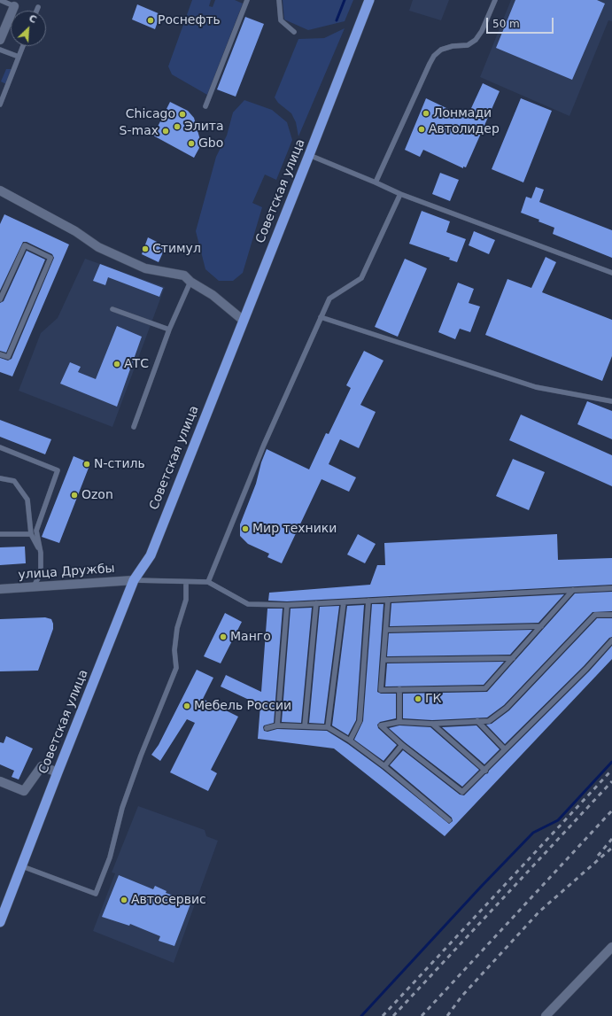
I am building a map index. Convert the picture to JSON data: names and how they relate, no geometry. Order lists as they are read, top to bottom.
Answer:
{
  "streets": {
    "highway": ["Советская улица"],
    "street": ["улица Дружбы"]
  },
  "crossings": [
    ["Советская улица", "улица Дружбы"]
  ],
  "places": [
    "Роснефть",
    "Лонмади",
    "Chicago",
    "Элита",
    "Автолидер",
    "S-max",
    "Gbo",
    "Стимул",
    "АТС",
    "N-стиль",
    "Ozon",
    "Мир техники",
    "Манго",
    "ГК",
    "Мебель России",
    "Автосервис"
  ],
  "scale_bar": "50 m",
  "north": "top right"
}
